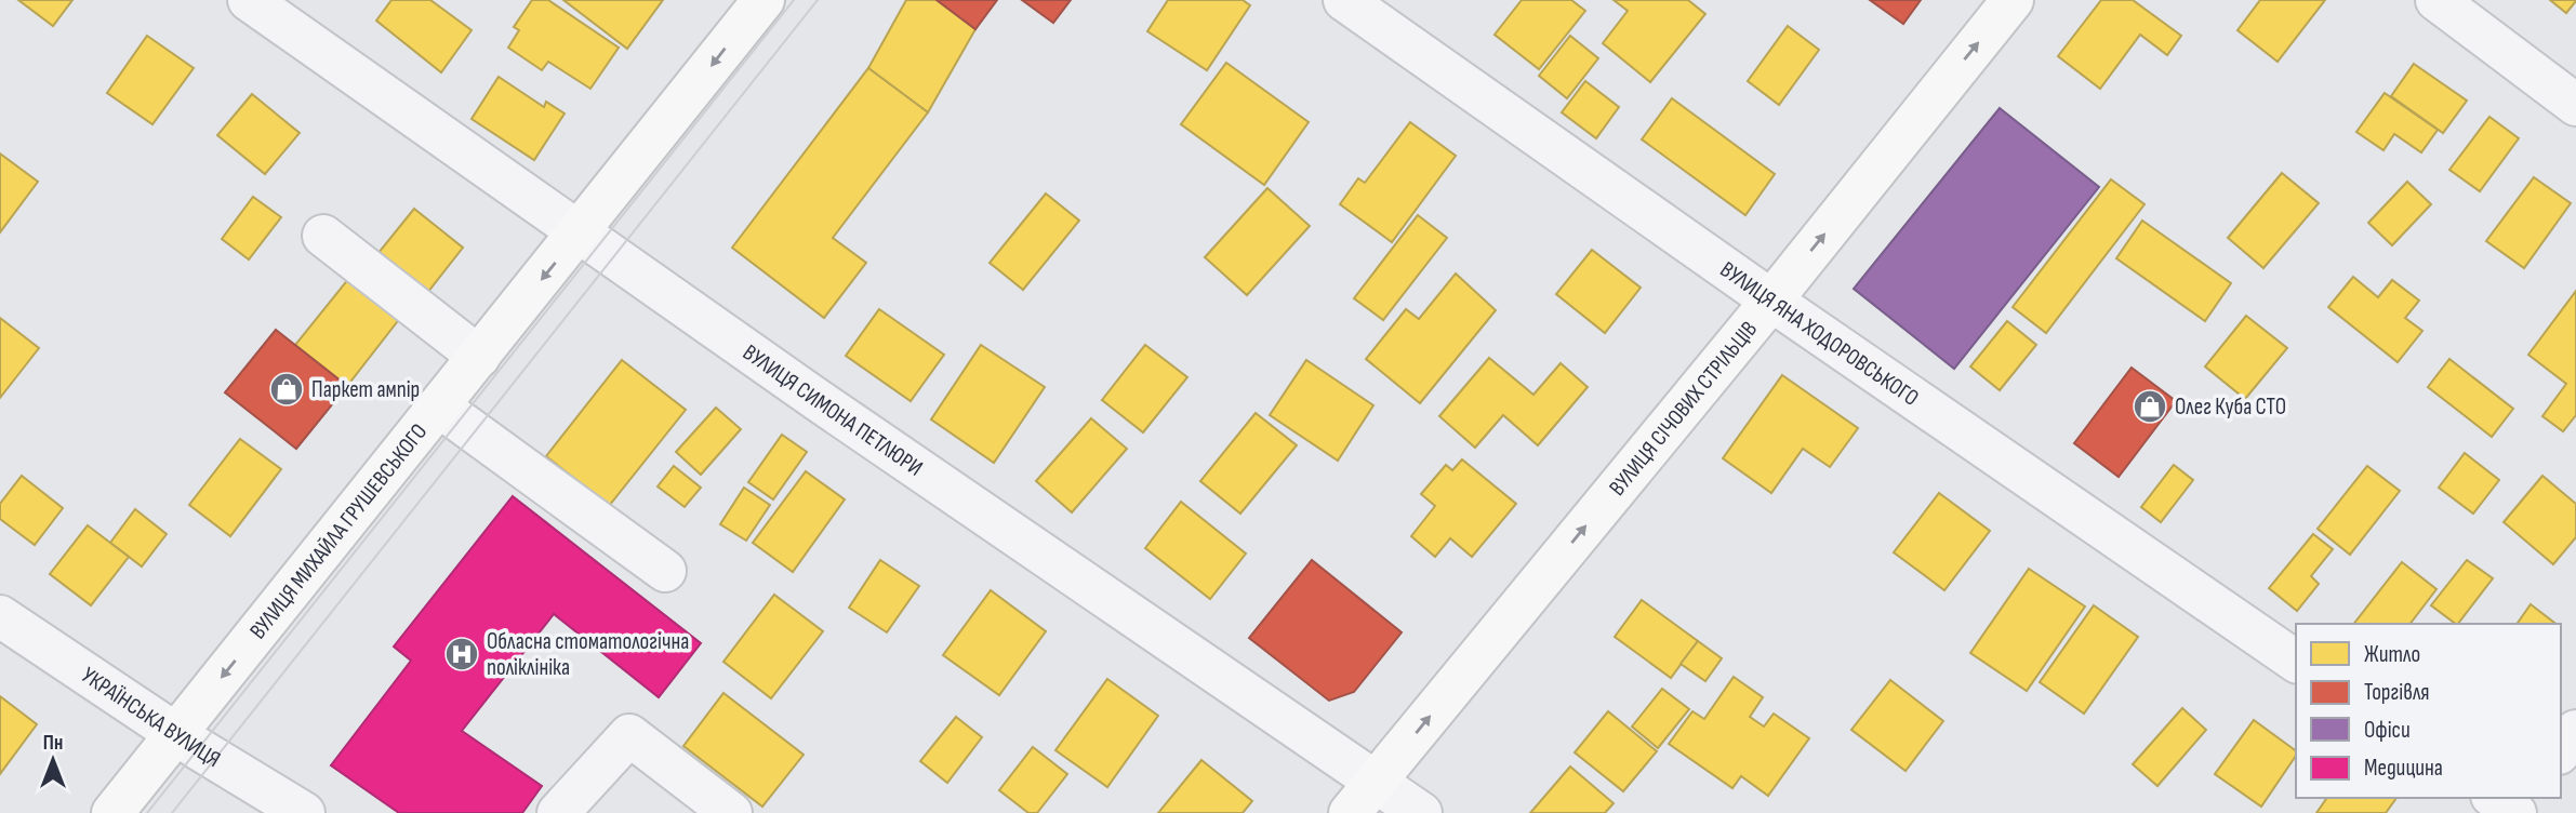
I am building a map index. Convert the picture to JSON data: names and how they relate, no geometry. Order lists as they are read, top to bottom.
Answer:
{
  "streets": {
    "main road": ["ВУЛИЦЯ СІЧОВИХ СТРІЛЬЦІВ", "ВУЛИЦЯ МИХАЙЛА ГРУШЕВСЬКОГО"],
    "street": ["ВУЛИЦЯ ЯНА ХОДОРОВСЬКОГО", "ВУЛИЦЯ СИМОНА ПЕТЛЮРИ", "УКРАЇНСЬКА ВУЛИЦЯ"]
  },
  "crossings": [
    ["ВУЛИЦЯ ЯНА ХОДОРОВСЬКОГО", "ВУЛИЦЯ СІЧОВИХ СТРІЛЬЦІВ"],
    ["ВУЛИЦЯ СІЧОВИХ СТРІЛЬЦІВ", "ВУЛИЦЯ СИМОНА ПЕТЛЮРИ"],
    ["ВУЛИЦЯ СИМОНА ПЕТЛЮРИ", "ВУЛИЦЯ МИХАЙЛА ГРУШЕВСЬКОГО"],
    ["ВУЛИЦЯ МИХАЙЛА ГРУШЕВСЬКОГО", "УКРАЇНСЬКА ВУЛИЦЯ"]
  ],
  "one_way": ["ВУЛИЦЯ СІЧОВИХ СТРІЛЬЦІВ", "ВУЛИЦЯ МИХАЙЛА ГРУШЕВСЬКОГО"],
  "places": {
    "shop": ["Паркет ампір", "Олег Куба СТО"],
    "hospital": ["Обласна стоматологічна поліклініка"]
  },
  "legend": [
    "Житло",
    "Торгівля",
    "Офіси",
    "Медицина"
  ],
  "north": "top"
}
